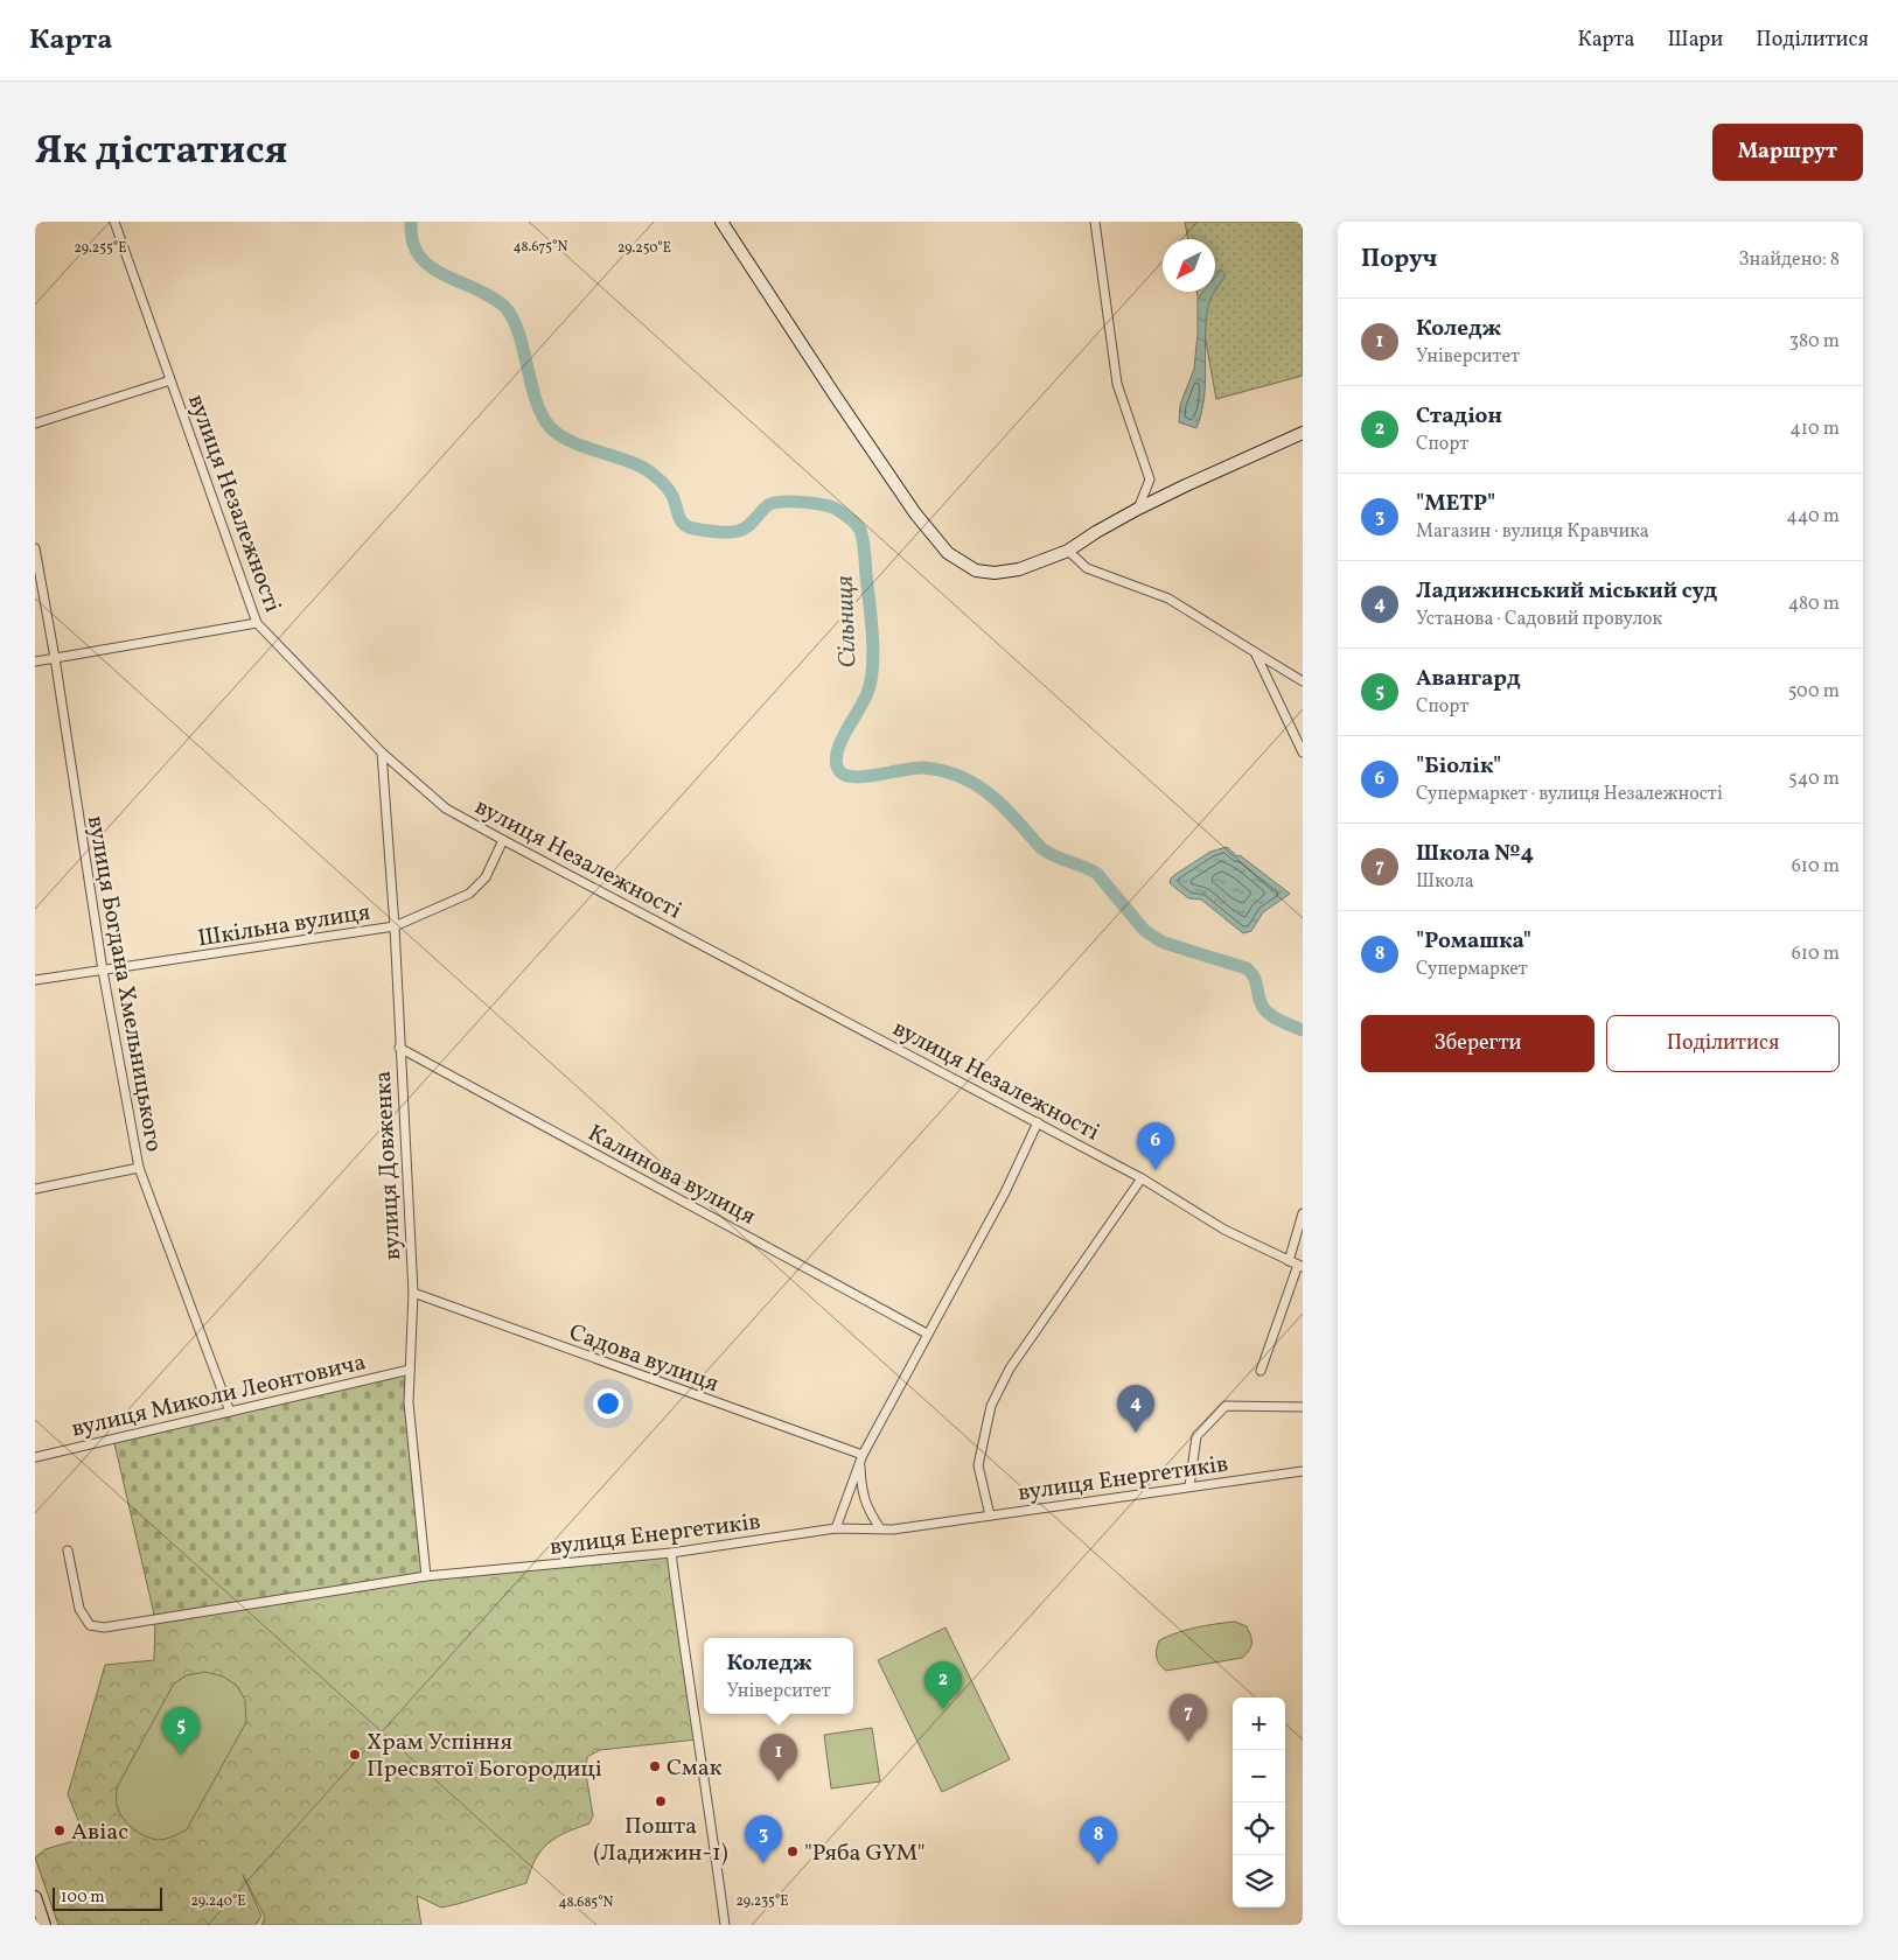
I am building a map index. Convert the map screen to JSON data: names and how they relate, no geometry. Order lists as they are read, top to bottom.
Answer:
{
  "streets": {
    "street": [
      "вулиця Незалежності",
      "Шкільна вулиця",
      "вулиця Богдана Хмельницького",
      "вулиця Довженка",
      "Калинова вулиця",
      "Садова вулиця",
      "вулиця Миколи Леонтовича",
      "вулиця Енергетиків"
    ]
  },
  "crossings": [
    ["вулиця Незалежності", "Шкільна вулиця"],
    ["вулиця Незалежності", "вулиця Довженка"],
    ["Шкільна вулиця", "вулиця Богдана Хмельницького"],
    ["Шкільна вулиця", "вулиця Довженка"],
    ["вулиця Богдана Хмельницького", "вулиця Миколи Леонтовича"],
    ["вулиця Довженка", "Калинова вулиця"],
    ["вулиця Довженка", "Садова вулиця"],
    ["вулиця Довженка", "вулиця Миколи Леонтовича"],
    ["вулиця Довженка", "вулиця Енергетиків"]
  ],
  "water": ["Сільниця"],
  "places": [
    "Храм Успіння Пресвятої Богородиці",
    "Смак",
    "Пошта (Ладижин-1)",
    "Авіас",
    "\"Ряба GYM\""
  ],
  "scale_bar": "100 m",
  "north": "bottom left",
  "page": {
    "header": "Карта",
    "nav": ["Карта", "Шари", "Поділитися"],
    "title": "Як дістатися",
    "buttons": [
      "Маршрут",
      ["Зберегти", "Поділитися"]
    ],
    "heading": ["Поруч", "Знайдено: 8"],
    "list": [
      {
        "mark": "1",
        "name": "Коледж",
        "note": "Університет",
        "value": "380 m"
      },
      {
        "mark": "2",
        "name": "Стадіон",
        "note": "Спорт",
        "value": "410 m"
      },
      {
        "mark": "3",
        "name": "\"МЕТР\"",
        "note": "Магазин · вулиця Кравчика",
        "value": "440 m"
      },
      {
        "mark": "4",
        "name": "Ладижинський міський суд",
        "note": "Установа · Садовий провулок",
        "value": "480 m"
      },
      {
        "mark": "5",
        "name": "Авангард",
        "note": "Спорт",
        "value": "500 m"
      },
      {
        "mark": "6",
        "name": "\"Біолік\"",
        "note": "Супермаркет · вулиця Незалежності",
        "value": "540 m"
      },
      {
        "mark": "7",
        "name": "Школа №4",
        "note": "Школа",
        "value": "610 m"
      },
      {
        "mark": "8",
        "name": "\"Ромашка\"",
        "note": "Супермаркет",
        "value": "610 m"
      }
    ],
    "pins": [
      "6",
      "4",
      "2",
      "7",
      "5",
      "1",
      "3",
      "8"
    ],
    "popup": ["Коледж", "Університет"],
    "map_buttons": ["+", "−"],
    "scale": "100 m"
  },
  "coordinates": [
    "48.675°N",
    "29.255°E",
    "29.250°E",
    "29.240°E",
    "29.235°E",
    "48.685°N"
  ]
}
